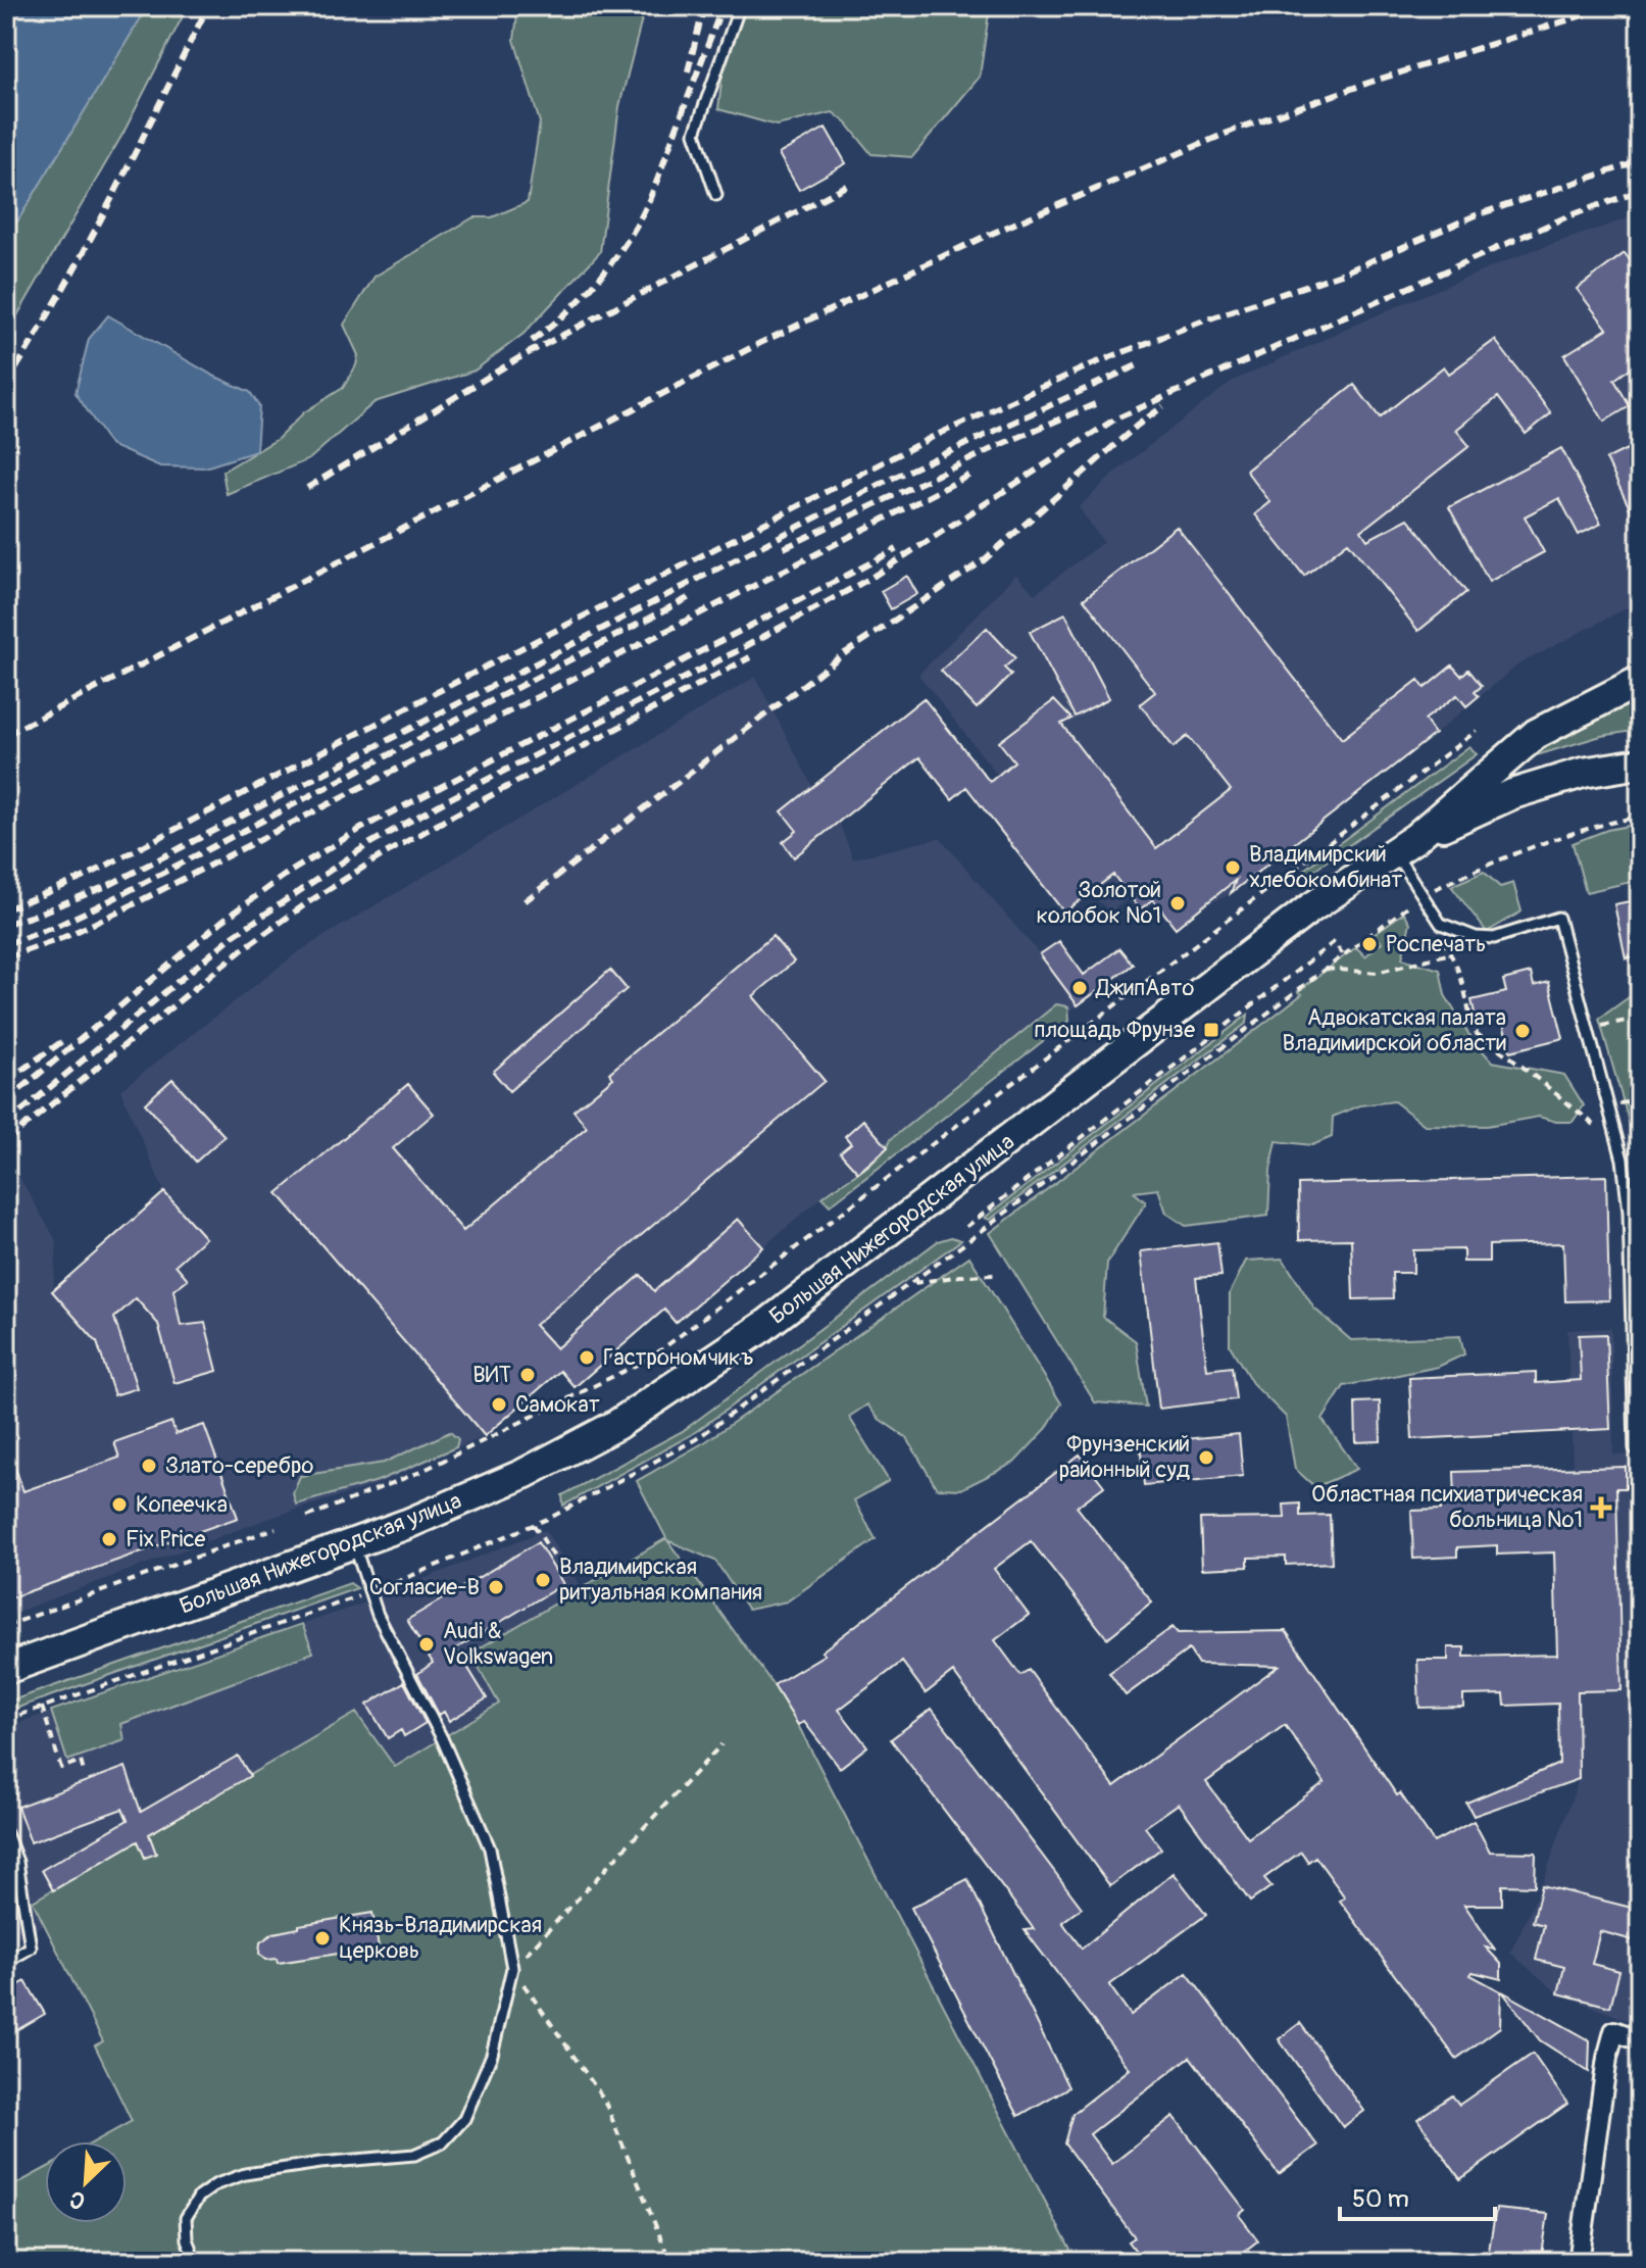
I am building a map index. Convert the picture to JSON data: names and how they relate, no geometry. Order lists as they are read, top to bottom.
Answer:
{
  "streets": {
    "main road": ["Большая Нижегородская улица"]
  },
  "places": {
    "other": [
      "Владимирский хлебокомбинат",
      "Золотой колобок №1",
      "Роспечать",
      "ДжипАвто",
      "Адвокатская палата Владимирской области",
      "Гастрономчикъ",
      "ВИТ",
      "Самокат",
      "Фрунзенский районный суд",
      "Злато-серебро",
      "Копеечка",
      "Fix Price",
      "Владимирская ритуальная компания",
      "Согласие-В",
      "Audi & Volkswagen",
      "Князь-Владимирская церковь"
    ],
    "transit": ["площадь Фрунзе"],
    "health": ["Областная психиатрическая больница №1"]
  },
  "scale_bar": "50 m",
  "north": "bottom left"
}
